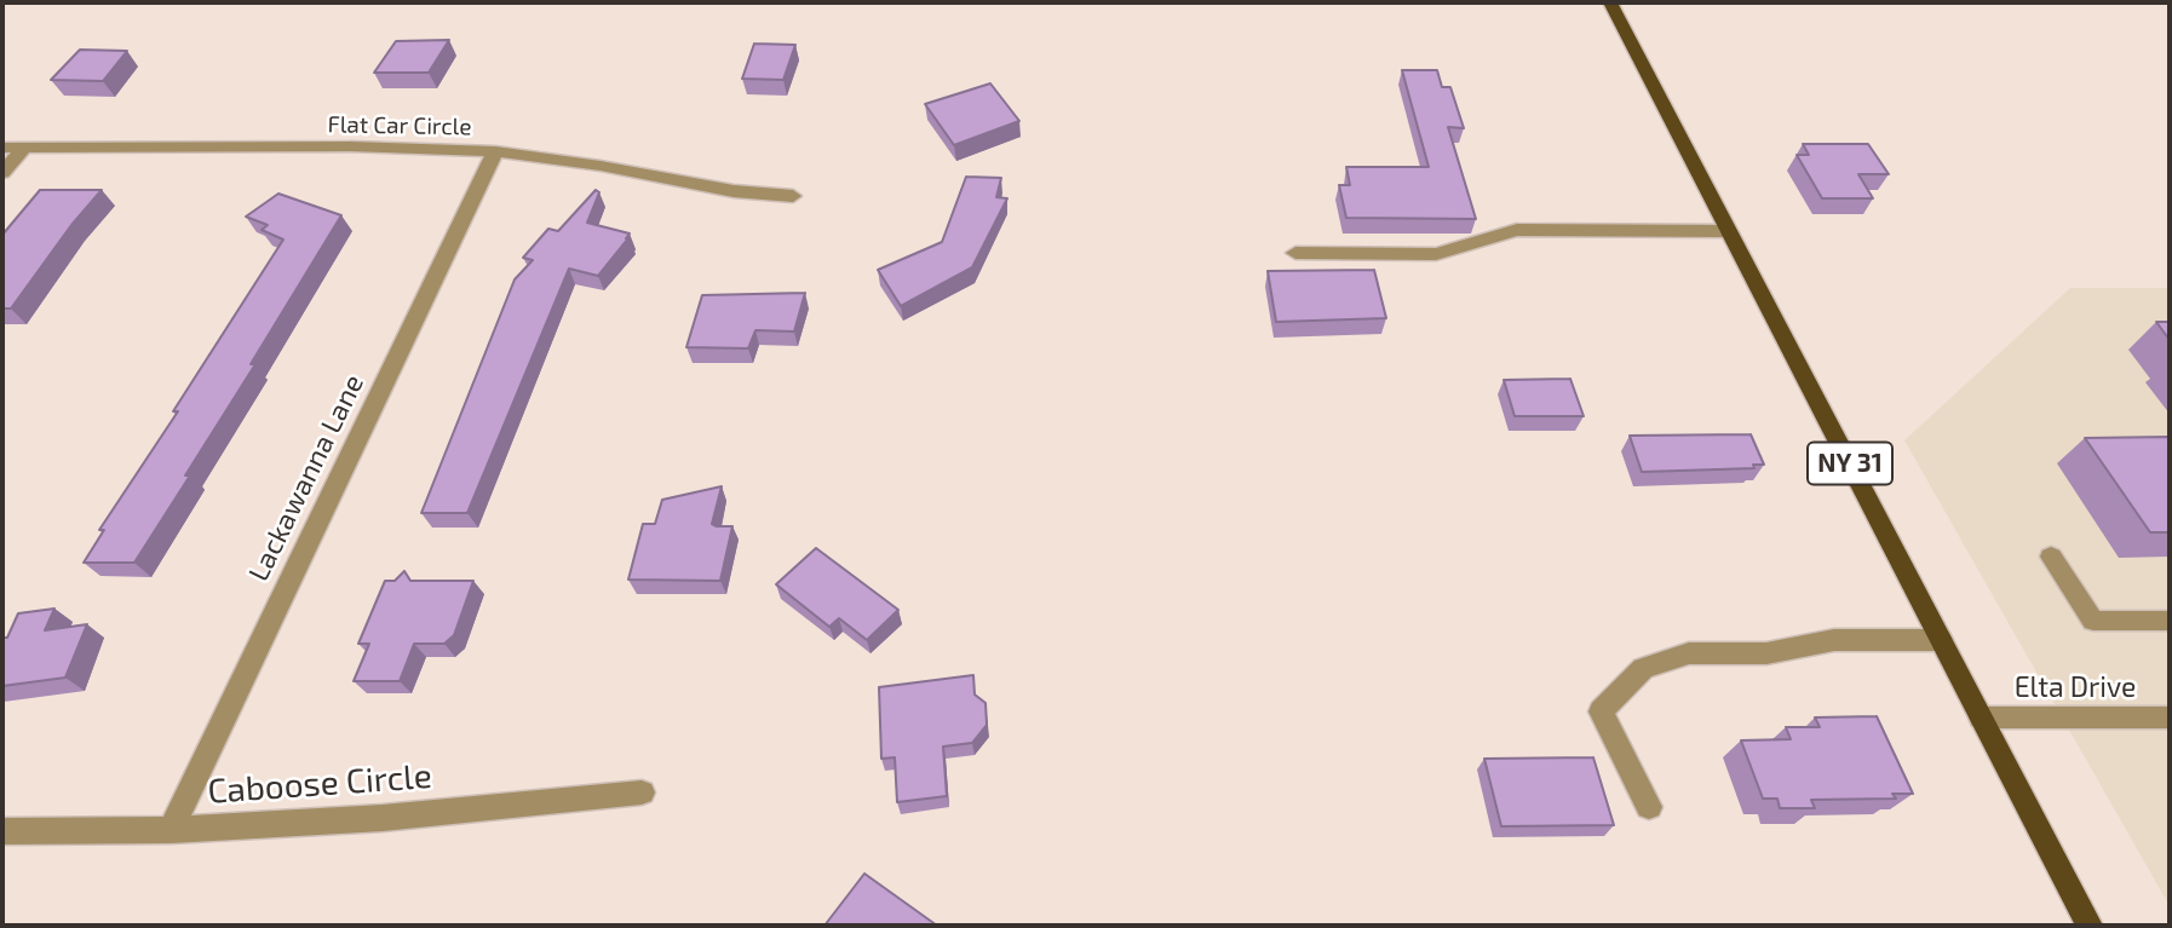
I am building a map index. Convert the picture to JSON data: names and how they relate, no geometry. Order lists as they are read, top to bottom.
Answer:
{
  "streets": {
    "main road": ["NY 31"],
    "street": [
      "Flat Car Circle",
      "Lackawanna Lane",
      "Elta Drive",
      "Caboose Circle"
    ]
  },
  "crossings": [
    ["Flat Car Circle", "Lackawanna Lane"],
    ["NY 31", "Elta Drive"],
    ["Lackawanna Lane", "Caboose Circle"]
  ]
}
